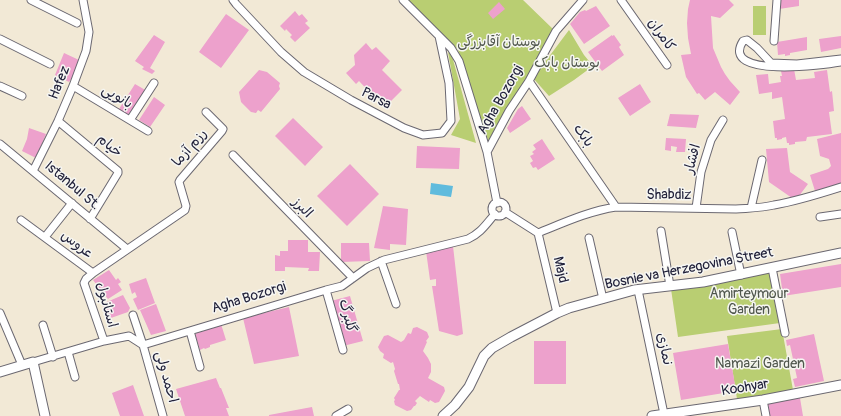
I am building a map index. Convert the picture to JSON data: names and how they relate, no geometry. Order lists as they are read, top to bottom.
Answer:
{
  "streets": {
    "street": [
      "کامران",
      "Hafez",
      "بانویی",
      "Parsa",
      "Agha Bozorgi",
      "بابک",
      "خیام",
      "رزم آزما",
      "افشار",
      "Istanbul St.",
      "Shabdiz",
      "البرز",
      "عروس",
      "Bosnie va Herzegovina Street",
      "Majd",
      "استانبول",
      "گلبرگ",
      "نمازی",
      "احمد ولی",
      "Koohyar"
    ]
  },
  "crossings": [
    ["Hafez", "بانویی"],
    ["Hafez", "خیام"],
    ["Hafez", "Istanbul St."],
    ["Agha Bozorgi", "بابک"],
    ["Agha Bozorgi", "البرز"],
    ["Agha Bozorgi", "گلبرگ"],
    ["Agha Bozorgi", "احمد ولی"],
    ["بابک", "Shabdiz"],
    ["خیام", "Istanbul St."],
    ["رزم آزما", "Istanbul St."],
    ["رزم آزما", "استانبول"],
    ["افشار", "Shabdiz"],
    ["Istanbul St.", "عروس"],
    ["Istanbul St.", "استانبول"],
    ["Shabdiz", "Majd"],
    ["عروس", "استانبول"],
    ["Bosnie va Herzegovina Street", "Majd"],
    ["Bosnie va Herzegovina Street", "نمازی"],
    ["نمازی", "Koohyar"]
  ],
  "parks": [
    "بوستان آقابزرگی",
    "بوستان بابک",
    "Amirteymour Garden",
    "Namazi Garden"
  ]
}
